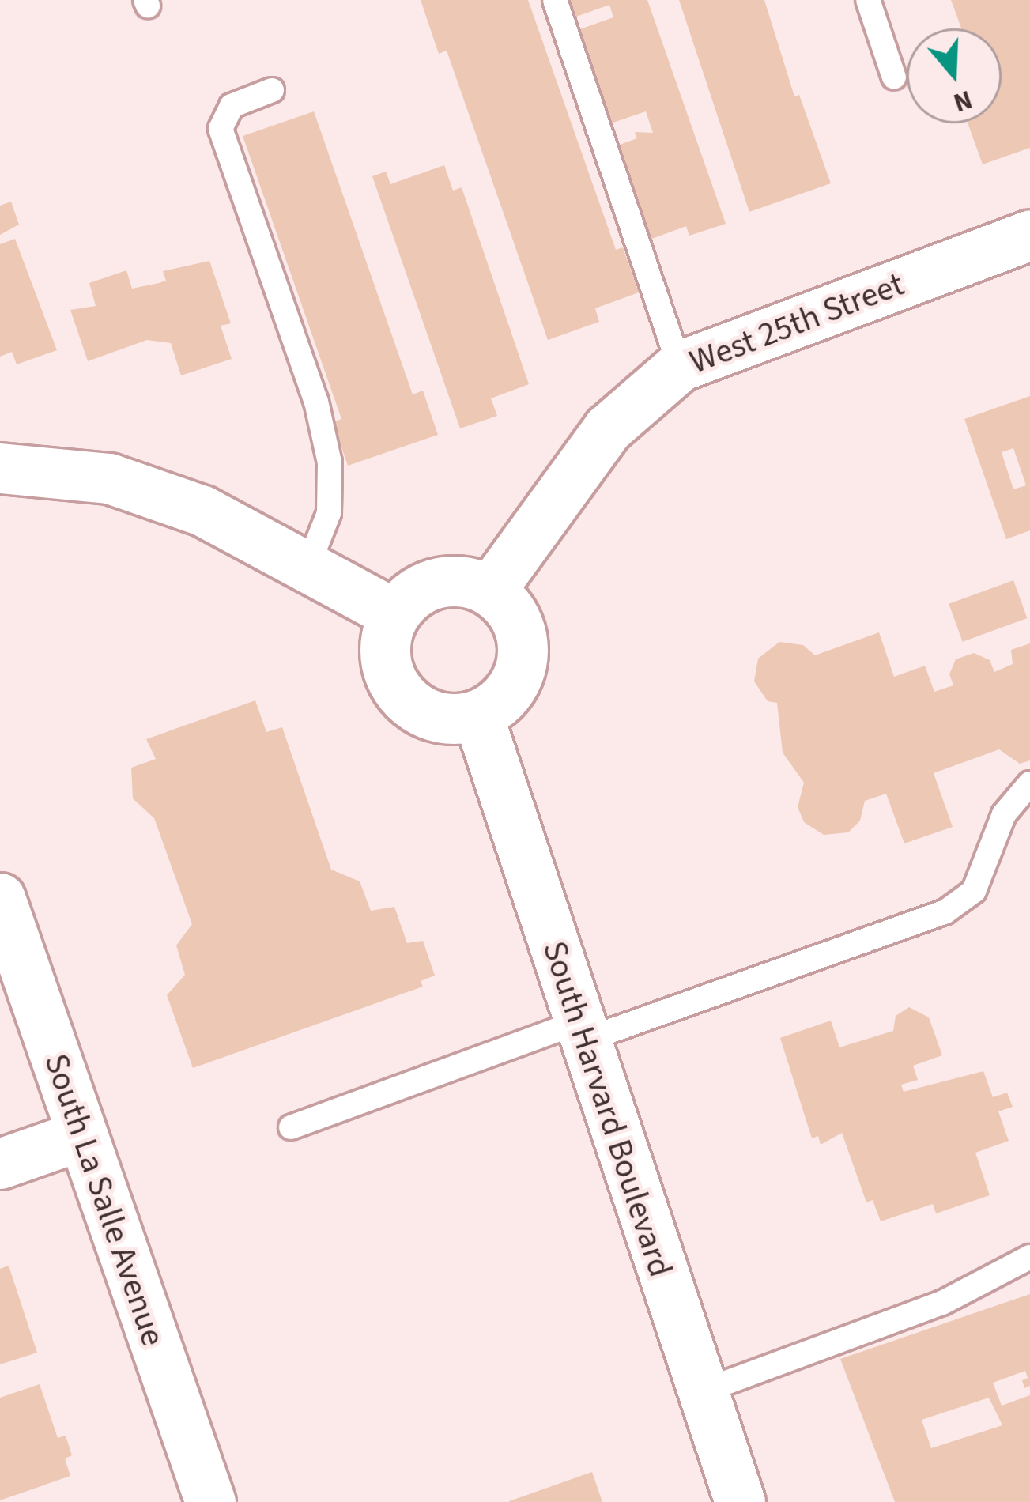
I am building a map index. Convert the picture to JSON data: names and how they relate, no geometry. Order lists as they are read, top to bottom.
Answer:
{
  "streets": {
    "street": ["West 25th Street", "South Harvard Boulevard", "South La Salle Avenue"]
  },
  "crossings": [
    ["West 25th Street", "South Harvard Boulevard"]
  ],
  "north": "bottom"
}
